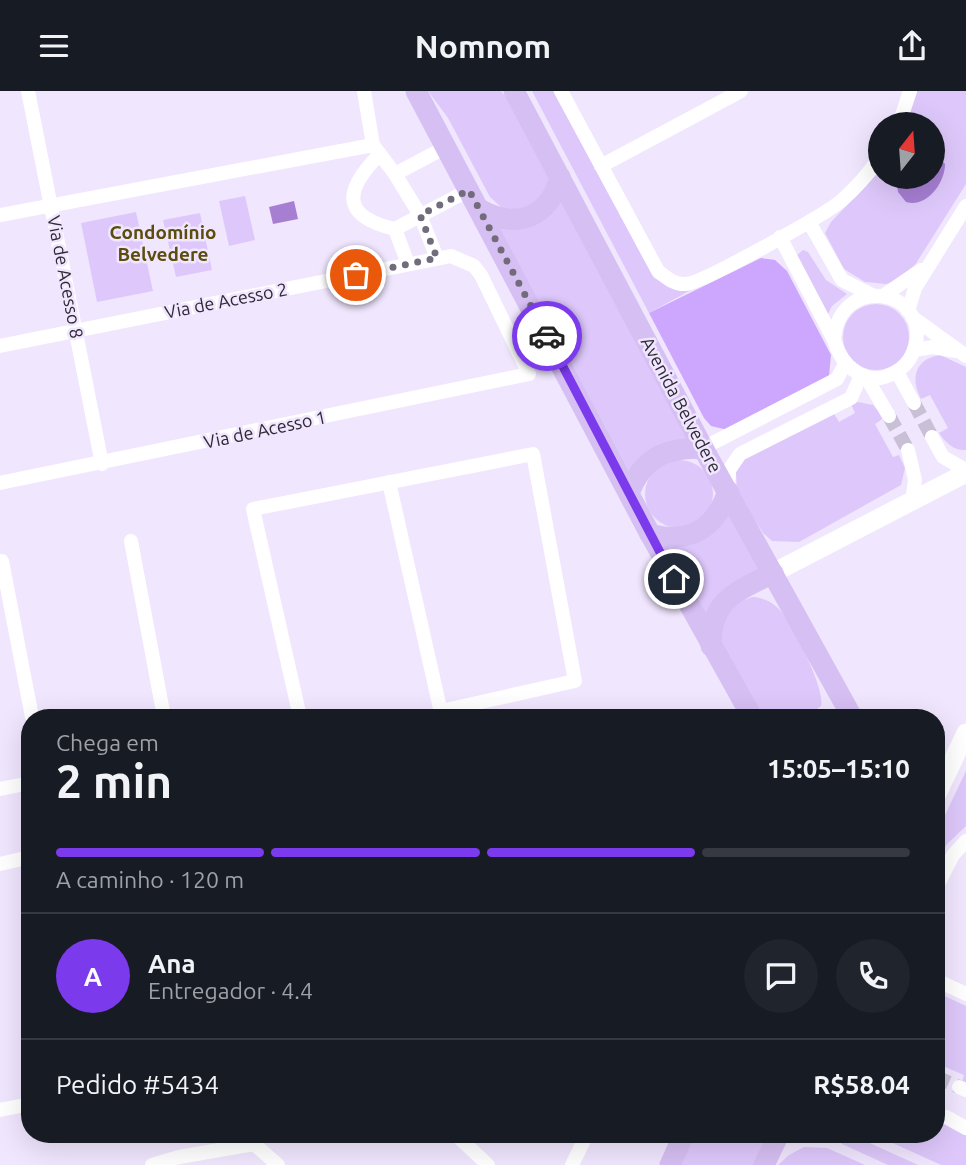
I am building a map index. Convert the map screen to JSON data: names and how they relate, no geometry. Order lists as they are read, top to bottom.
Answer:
{
  "streets": {
    "main road": ["Avenida Belvedere"],
    "street": ["Via de Acesso 8", "Via de Acesso 2", "Via de Acesso 1"]
  },
  "crossings": [
    ["Via de Acesso 8", "Via de Acesso 2"],
    ["Via de Acesso 8", "Via de Acesso 1"],
    ["Via de Acesso 2", "Via de Acesso 1"]
  ],
  "districts": ["Condomínio Belvedere"],
  "north": "top",
  "page": {
    "header": "Nomnom",
    "heading": ["2 min", "Chega em", "15:05–15:10"],
    "panel": [
      "Ana",
      "Entregador · 4.4",
      "Pedido #5434",
      "R$58.04"
    ],
    "bar": "A caminho · 120 m",
    "round": "A"
  }
}
